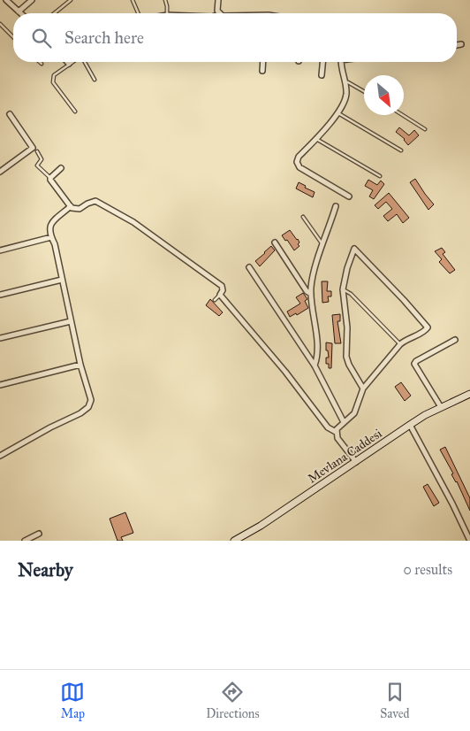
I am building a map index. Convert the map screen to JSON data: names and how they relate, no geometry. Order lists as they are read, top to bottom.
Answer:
{
  "streets": {
    "street": ["Mevlana Caddesi"]
  },
  "north": "bottom right",
  "page": {
    "search": "Search here",
    "heading": ["Nearby", "0 results"],
    "nav": ["Map", "Directions", "Saved"]
  }
}
